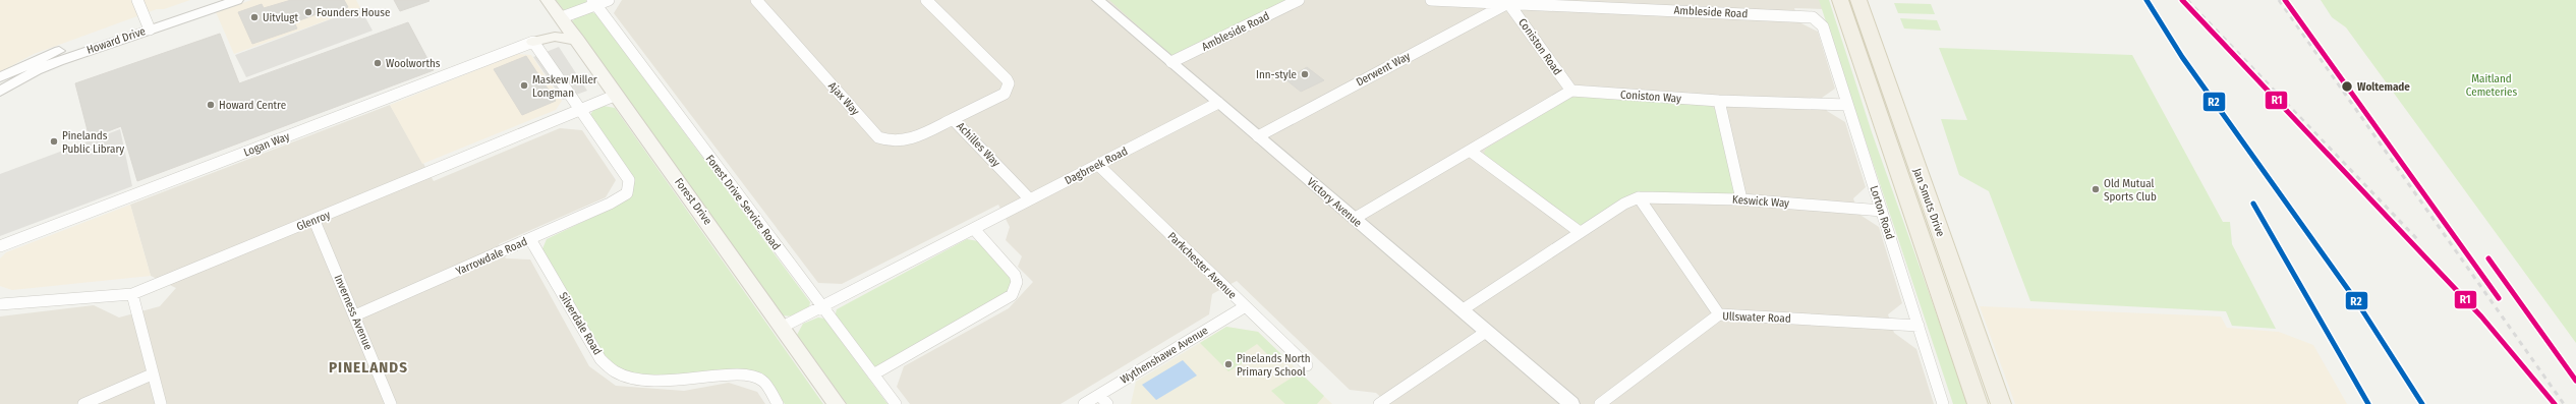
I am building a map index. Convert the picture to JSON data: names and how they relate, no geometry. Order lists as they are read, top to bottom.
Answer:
{
  "streets": {
    "main road": ["Forest Drive", "Jan Smuts Drive"],
    "street": [
      "Ambleside Road",
      "Howard Drive",
      "Coniston Road",
      "Derwent Way",
      "Coniston Way",
      "Ajax Way",
      "Logan Way",
      "Achilles Way",
      "Dagbreek Road",
      "Keswick Way",
      "Forest Drive Service Road",
      "Victory Avenue",
      "Lorton Road",
      "Glenroy",
      "Yarrowdale Road",
      "Parkchester Avenue",
      "Inverness Avenue",
      "Ullswater Road",
      "Silverdale Road",
      "Wythenshawe Avenue"
    ]
  },
  "crossings": [
    ["Ambleside Road", "Coniston Road"],
    ["Ambleside Road", "Derwent Way"],
    ["Ambleside Road", "Victory Avenue"],
    ["Ambleside Road", "Lorton Road"],
    ["Coniston Road", "Derwent Way"],
    ["Coniston Road", "Coniston Way"],
    ["Derwent Way", "Victory Avenue"],
    ["Coniston Way", "Lorton Road"],
    ["Ajax Way", "Achilles Way"],
    ["Achilles Way", "Dagbreek Road"],
    ["Dagbreek Road", "Forest Drive"],
    ["Dagbreek Road", "Forest Drive Service Road"],
    ["Dagbreek Road", "Victory Avenue"],
    ["Dagbreek Road", "Parkchester Avenue"],
    ["Forest Drive", "Glenroy"],
    ["Keswick Way", "Victory Avenue"],
    ["Keswick Way", "Lorton Road"],
    ["Lorton Road", "Ullswater Road"],
    ["Glenroy", "Yarrowdale Road"],
    ["Glenroy", "Inverness Avenue"],
    ["Yarrowdale Road", "Inverness Avenue"],
    ["Yarrowdale Road", "Silverdale Road"],
    ["Parkchester Avenue", "Wythenshawe Avenue"]
  ],
  "districts": ["PINELANDS"],
  "parks": ["Maitland Cemeteries"],
  "places": [
    "Founders House",
    "Uitvlugt",
    "Woolworths",
    "Inn-style",
    "Maskew Miller Longman",
    "Woltemade",
    "Howard Centre",
    "Pinelands Public Library",
    "Old Mutual Sports Club",
    "Pinelands North Primary School"
  ],
  "lines": ["transit line R1", "transit line R2"]
}
